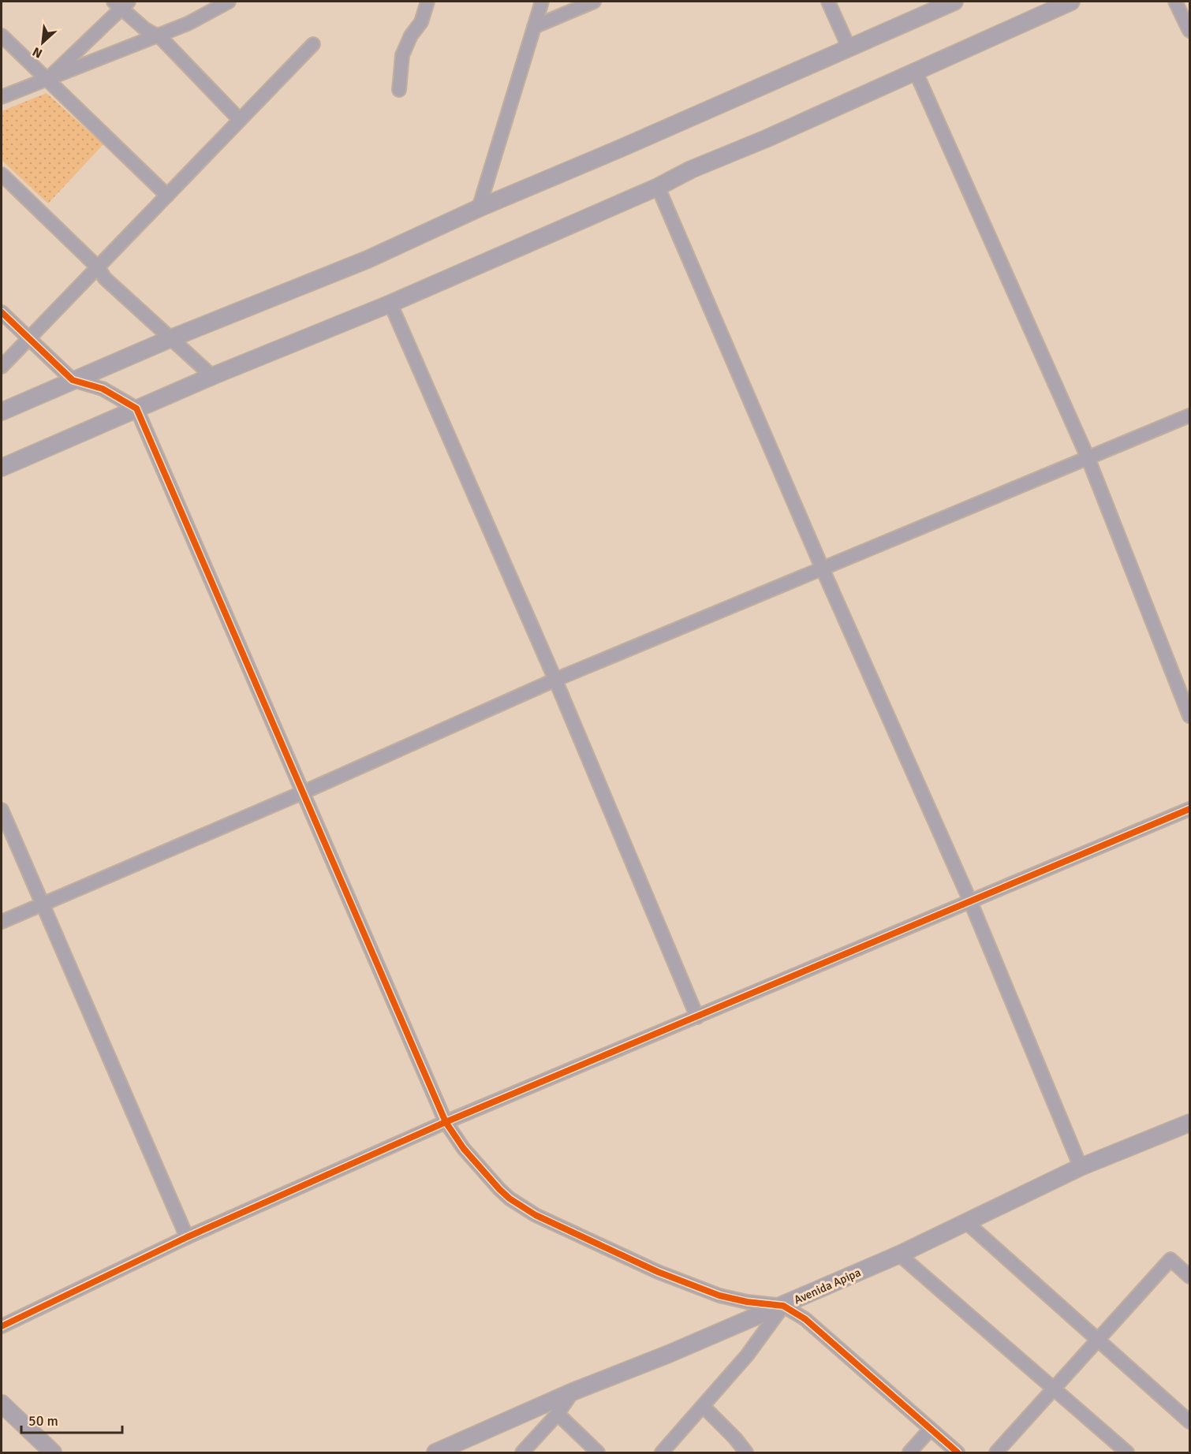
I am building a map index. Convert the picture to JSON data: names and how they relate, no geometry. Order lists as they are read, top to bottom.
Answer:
{
  "streets": {
    "street": ["Avenida Apipa"]
  },
  "scale_bar": "50 m",
  "north": "bottom left"
}
